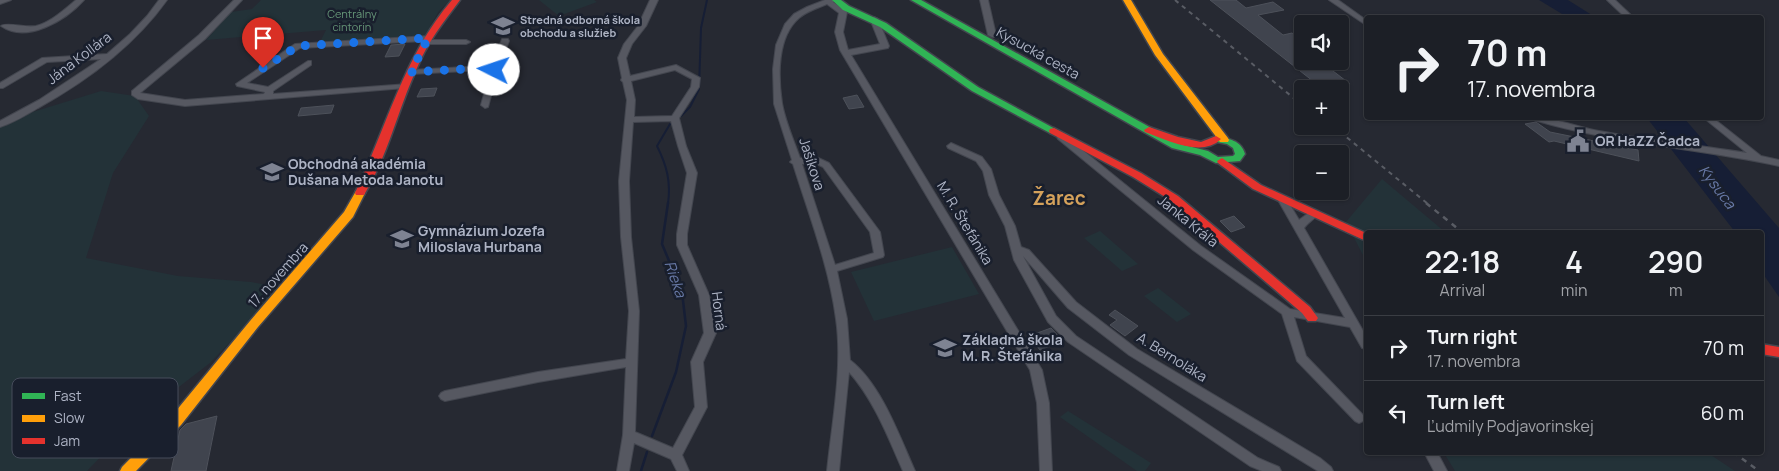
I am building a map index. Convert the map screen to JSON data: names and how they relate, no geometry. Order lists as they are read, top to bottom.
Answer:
{
  "streets": {
    "street": [
      "Kysucká cesta",
      "Jána Kollára",
      "Jašíkova",
      "Janka Kráľa",
      "M. R. Štefánika",
      "17. novembra",
      "Horná",
      "A. Bernoláka"
    ]
  },
  "crossings": [
    ["Jašíkova", "Janka Kráľa"],
    ["Jašíkova", "M. R. Štefánika"],
    ["Janka Kráľa", "M. R. Štefánika"]
  ],
  "districts": ["Žarec"],
  "water": ["Kysuca", "Rieka"],
  "parks": ["Centrálny cintorín"],
  "places": {
    "school or university": [
      "Stredná odborná škola obchodu a služieb",
      "Obchodná akadémia Dušana Metoda Janotu",
      "Gymnázium Jozefa Miloslava Hurbana",
      "Základná škola M. R. Štefánika"
    ],
    "public building": ["OR HaZZ Čadca"]
  },
  "legend": ["Fast", "Slow", "Jam"],
  "page": {
    "map_buttons": ["+", "−"],
    "turn": ["70 m", "17. novembra"],
    "eta": [
      "22:18",
      "Arrival",
      "4",
      "min",
      "290",
      "m"
    ],
    "list": [
      {
        "name": "Turn right",
        "note": "17. novembra",
        "value": "70 m"
      },
      {
        "name": "Turn left",
        "note": "Ľudmily Podjavorinskej",
        "value": "60 m"
      }
    ]
  }
}
